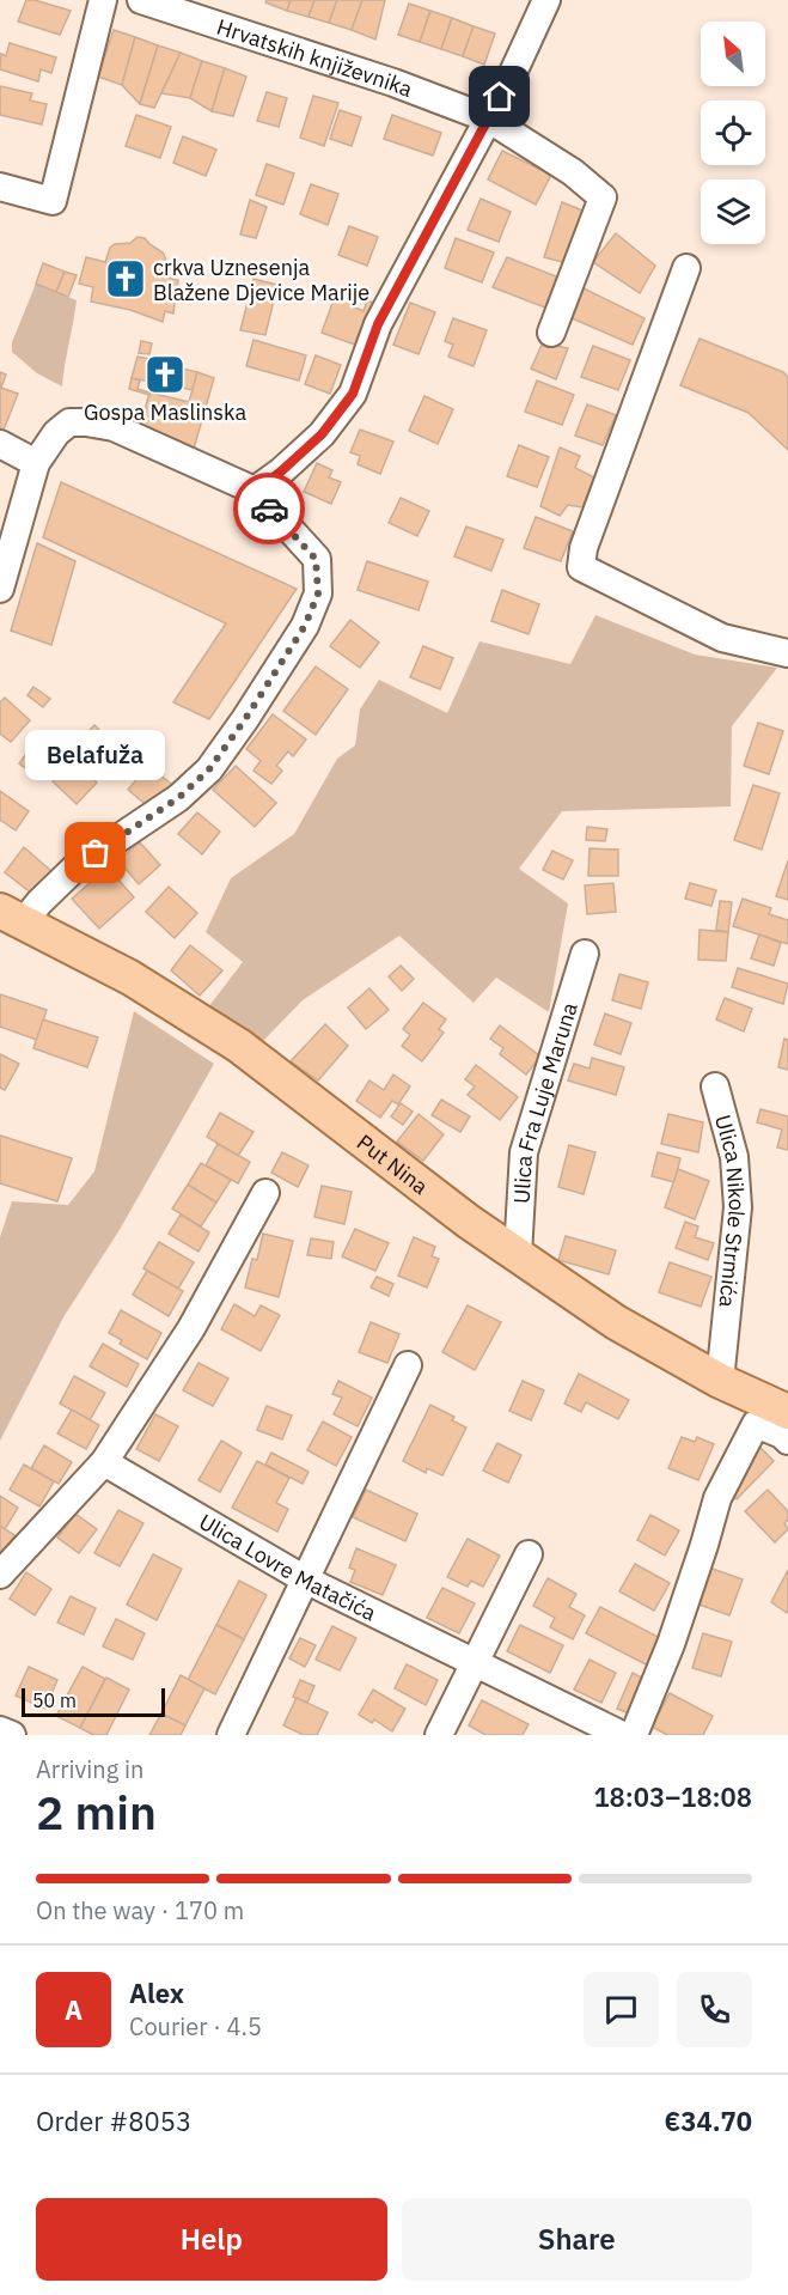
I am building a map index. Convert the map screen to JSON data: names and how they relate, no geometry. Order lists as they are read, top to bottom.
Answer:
{
  "streets": {
    "main road": ["Put Nina"],
    "street": [
      "Hrvatskih književnika",
      "Ulica Fra Luje Maruna",
      "Ulica Nikole Strmića",
      "Ulica Lovre Matačića"
    ]
  },
  "crossings": [
    ["Ulica Fra Luje Maruna", "Put Nina"],
    ["Put Nina", "Ulica Nikole Strmića"]
  ],
  "places": {
    "church": ["crkva Uznesenja Blažene Djevice Marije", "Gospa Maslinska"],
    "other": ["Belafuža"]
  },
  "scale_bar": "50 m",
  "north": "top left",
  "page": {
    "bubble": "Belafuža",
    "scale": "50 m",
    "heading": ["2 min", "Arriving in", "18:03–18:08"],
    "panel": [
      "Alex",
      "Courier · 4.5",
      "Order #8053",
      "€34.70"
    ],
    "bar": "On the way · 170 m",
    "round": "A",
    "buttons": ["Help", "Share"]
  }
}
